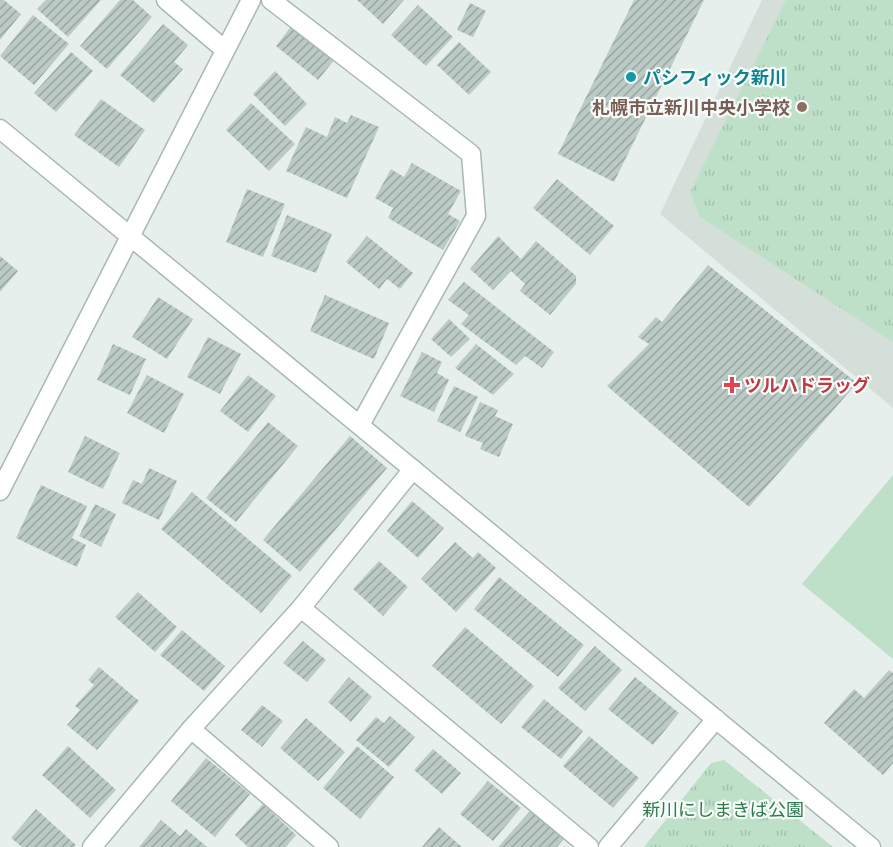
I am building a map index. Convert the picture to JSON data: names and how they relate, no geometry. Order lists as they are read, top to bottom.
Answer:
{
  "parks": ["新川にしまきば公園"],
  "places": {
    "other": ["パシフィック新川", "札幌市立新川中央小学校"],
    "health": ["ツルハドラッグ"]
  }
}
